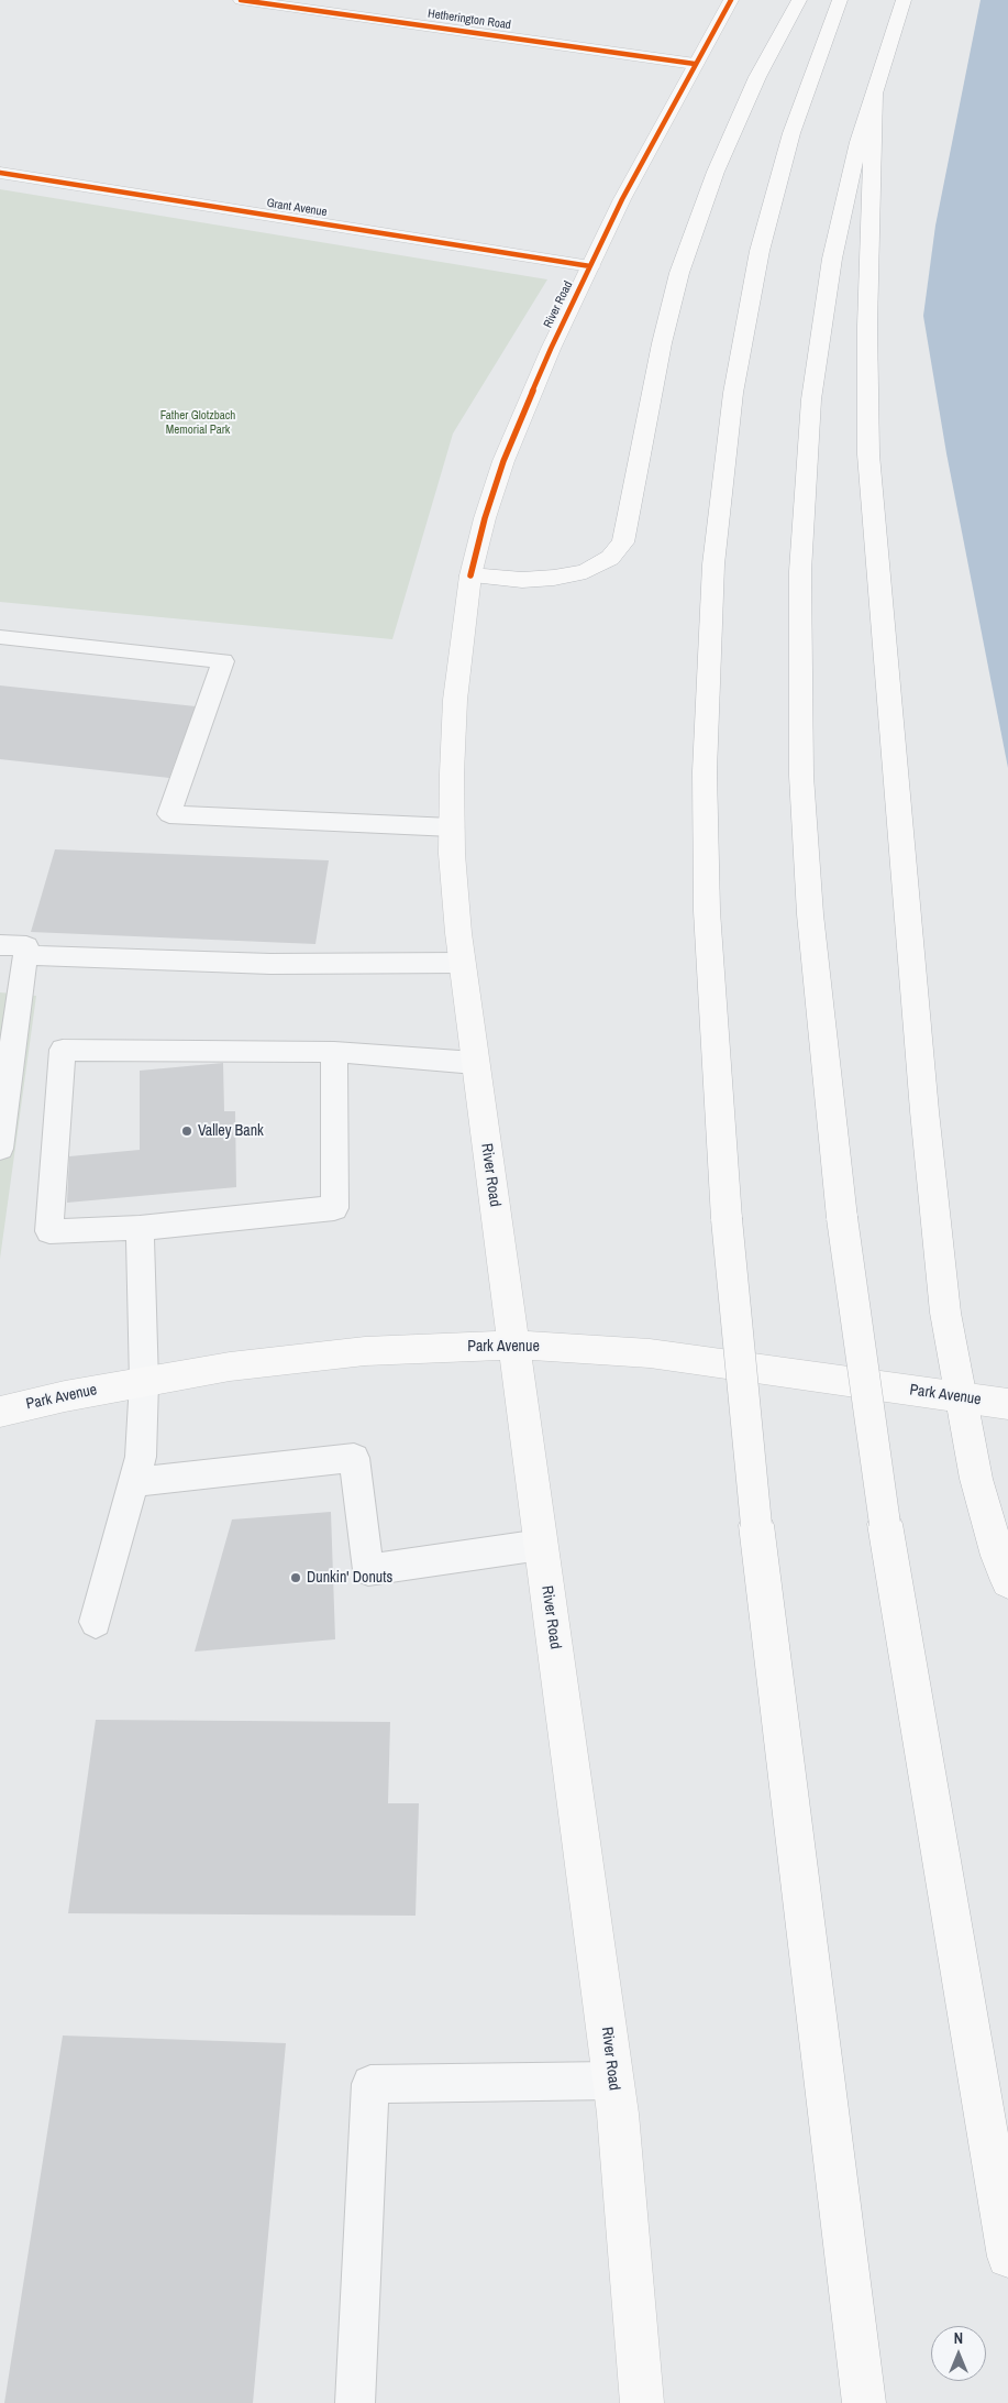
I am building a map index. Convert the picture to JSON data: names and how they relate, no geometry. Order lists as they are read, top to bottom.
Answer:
{
  "streets": {
    "main road": ["River Road", "Park Avenue"],
    "street": ["Hetherington Road", "Grant Avenue"]
  },
  "crossings": [
    ["Hetherington Road", "River Road"],
    ["Grant Avenue", "River Road"],
    ["River Road", "Park Avenue"]
  ],
  "parks": ["Father Glotzbach Memorial Park"],
  "places": ["Valley Bank", "Dunkin' Donuts"],
  "north": "top"
}
